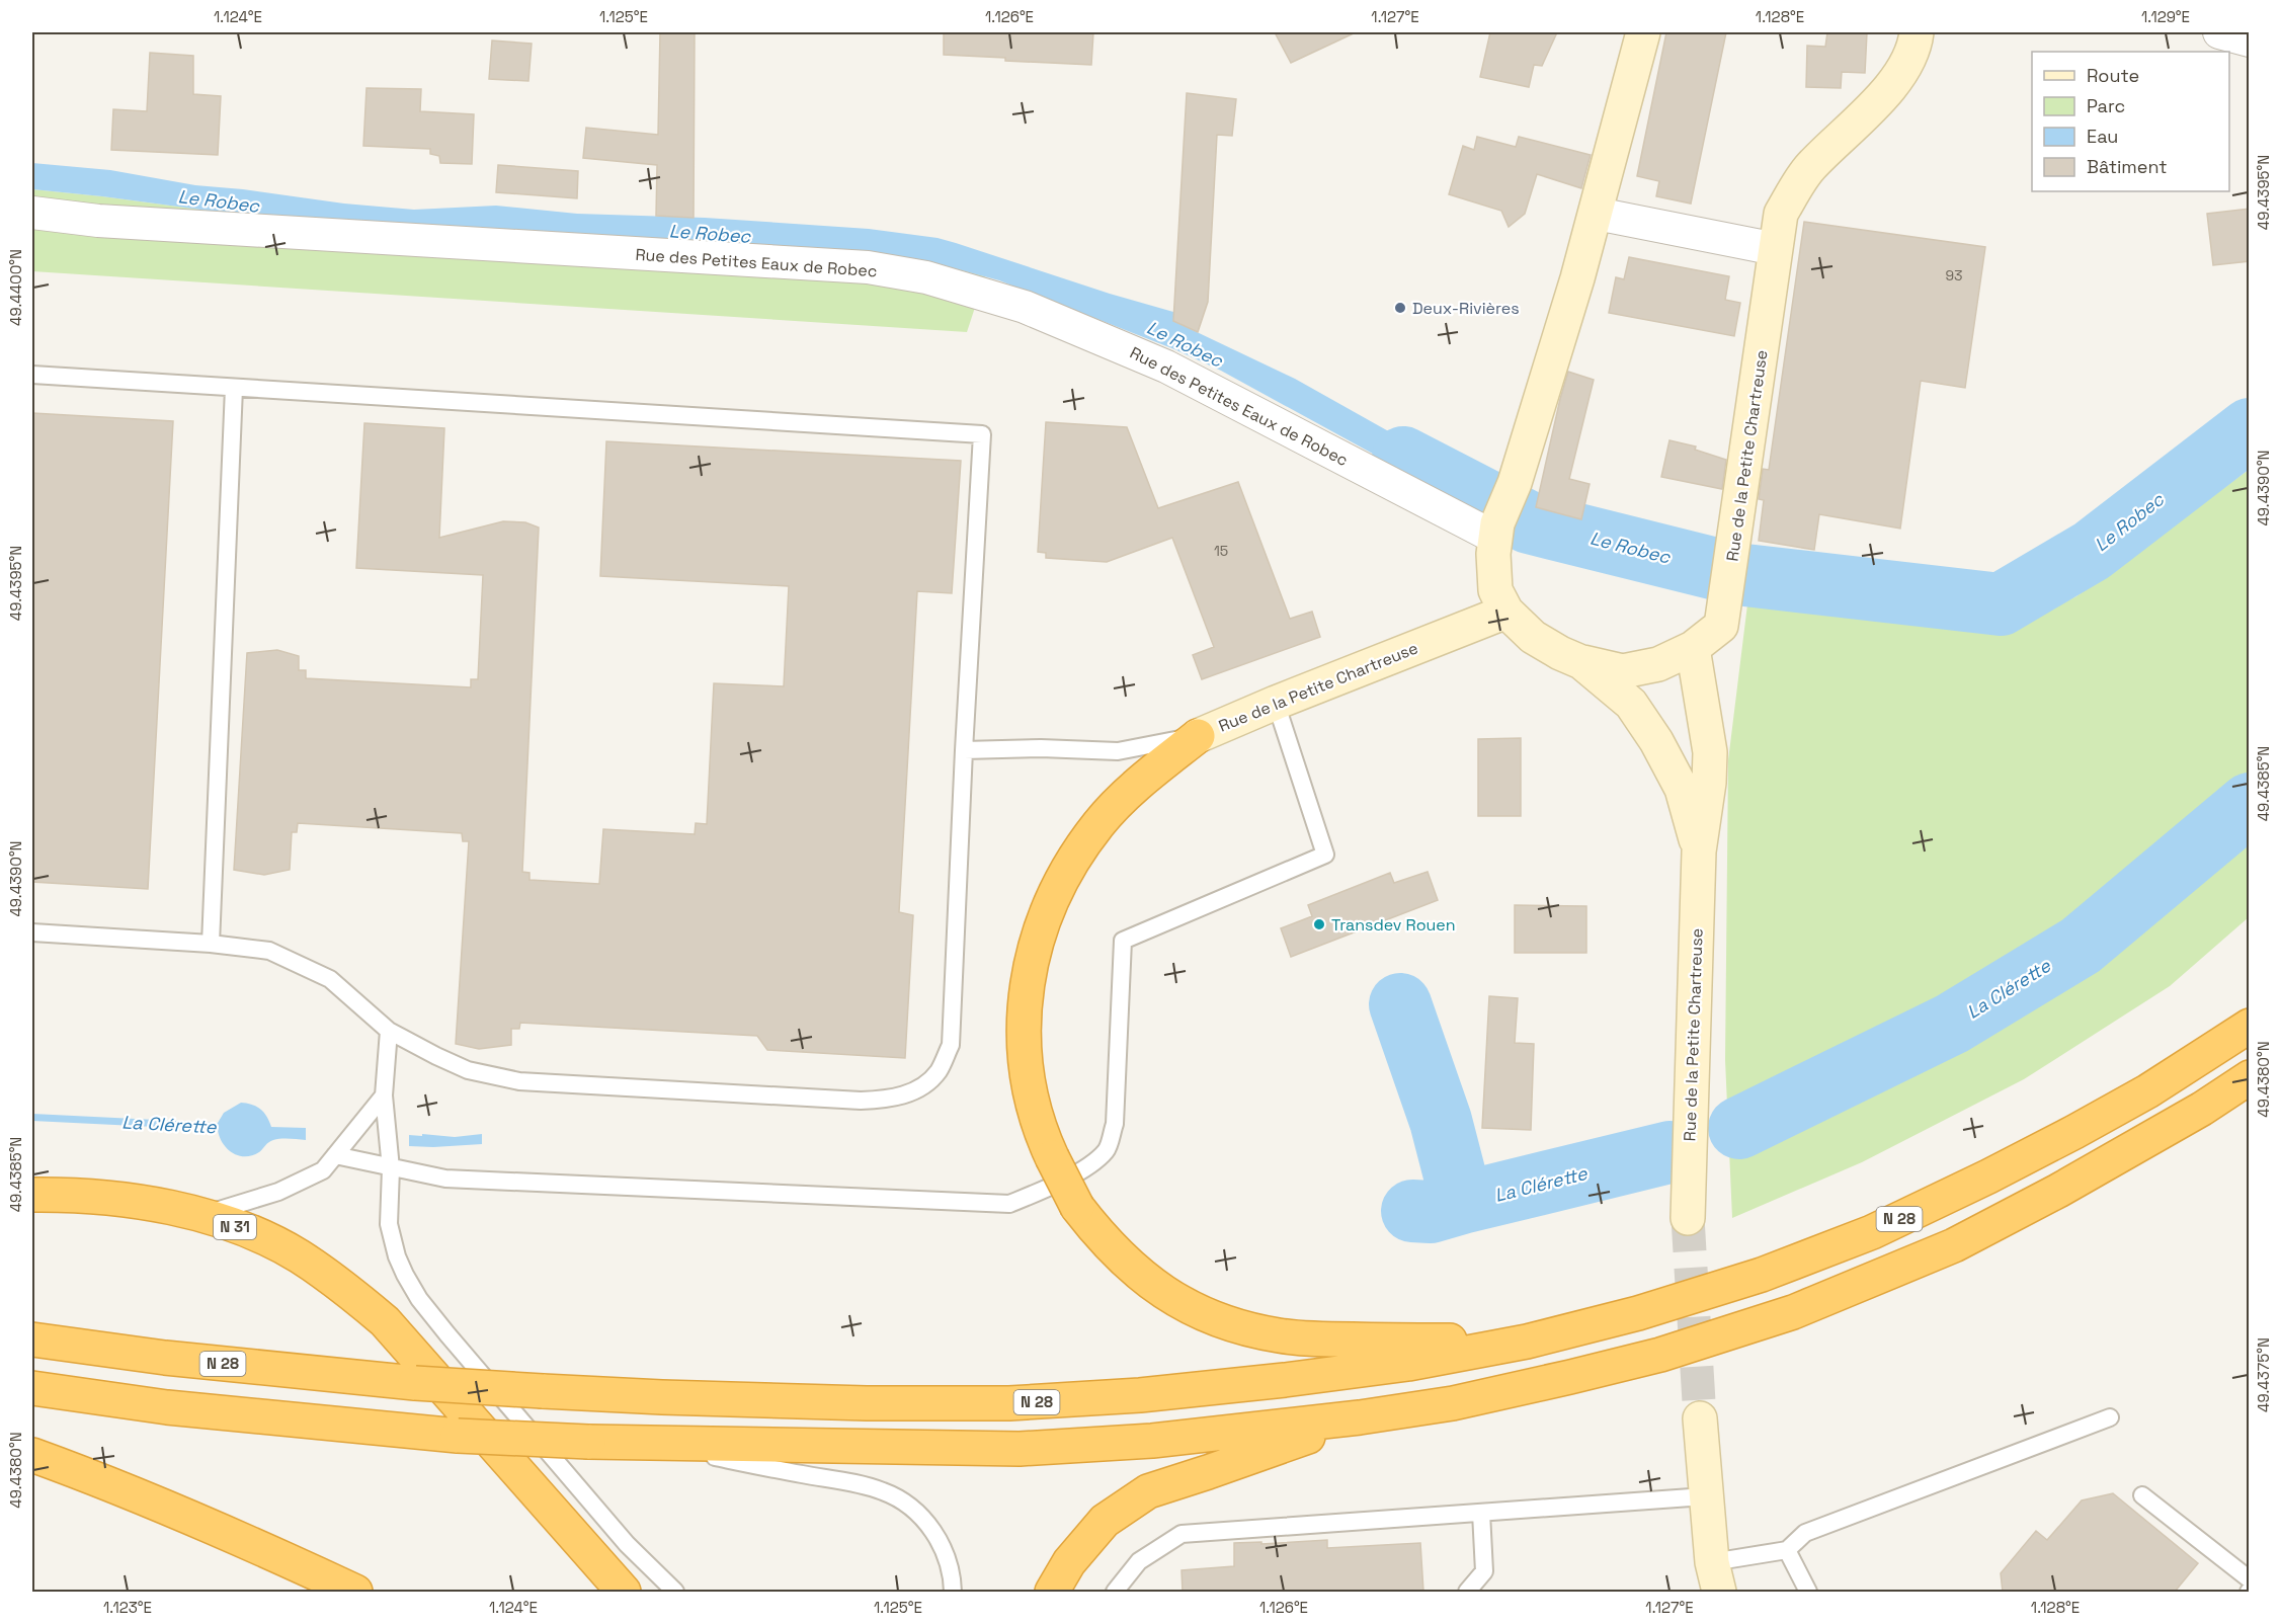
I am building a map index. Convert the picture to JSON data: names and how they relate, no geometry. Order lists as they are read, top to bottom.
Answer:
{
  "streets": {
    "highway": ["N 28", "N 31"],
    "street": ["Rue des Petites Eaux de Robec", "Rue de la Petite Chartreuse"]
  },
  "crossings": [
    ["Rue des Petites Eaux de Robec", "Rue de la Petite Chartreuse"]
  ],
  "water": ["Le Robec", "La Clérette"],
  "places": ["Deux-Rivières", "Transdev Rouen"],
  "house_numbers": ["93", "15"],
  "legend": [
    "Route",
    "Parc",
    "Eau",
    "Bâtiment"
  ],
  "coordinates": [
    "1.124°E",
    "1.125°E",
    "1.126°E",
    "1.127°E",
    "1.128°E",
    "1.129°E",
    "49.4395°N",
    "49.4400°N",
    "49.4390°N",
    "49.4385°N",
    "49.4380°N",
    "49.4375°N",
    "1.123°E"
  ]
}
